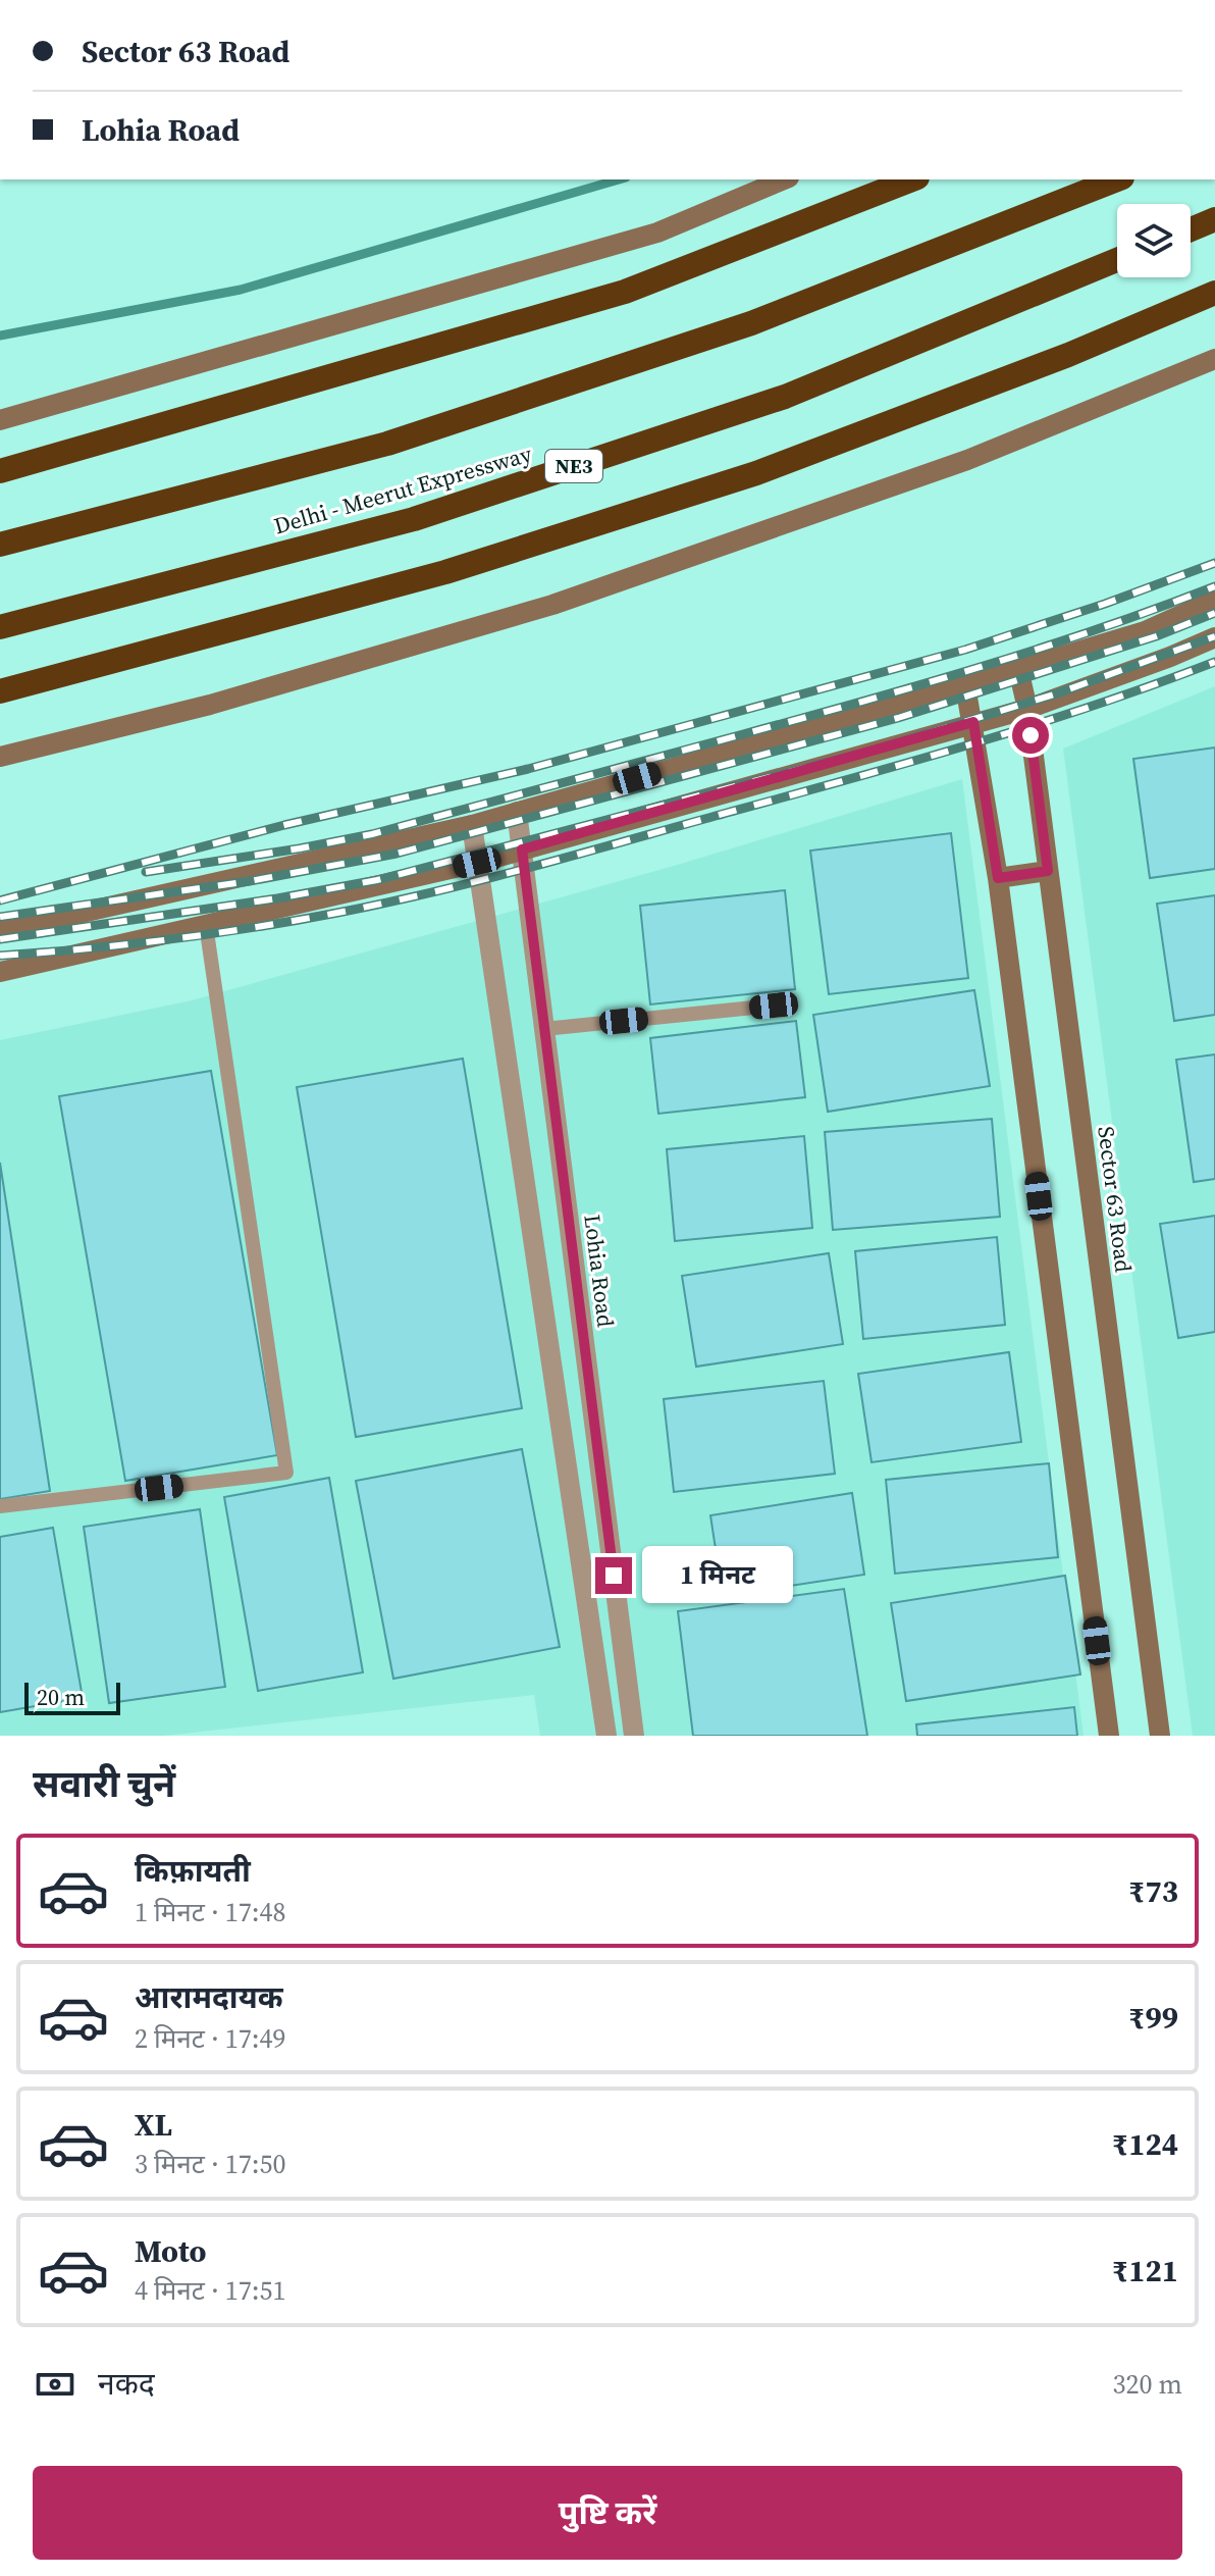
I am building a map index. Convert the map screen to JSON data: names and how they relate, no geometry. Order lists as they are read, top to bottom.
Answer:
{
  "streets": {
    "highway": ["NE3", "Delhi - Meerut Expressway"],
    "street": ["Sector 63 Road", "Lohia Road"]
  },
  "scale_bar": "20 m",
  "page": {
    "banner": ["Sector 63 Road", "Lohia Road"],
    "bubble": "1 मिनट",
    "scale": "20 m",
    "heading": "सवारी चुनें",
    "list": [
      {
        "name": "किफ़ायती",
        "note": "1 मिनट · 17:48",
        "value": "₹73"
      },
      {
        "name": "आरामदायक",
        "note": "2 मिनट · 17:49",
        "value": "₹99"
      },
      {
        "name": "XL",
        "note": "3 मिनट · 17:50",
        "value": "₹124"
      },
      {
        "name": "Moto",
        "note": "4 मिनट · 17:51",
        "value": "₹121"
      }
    ],
    "pay": ["नकद", "320 m"],
    "buttons": "पुष्टि करें"
  }
}
